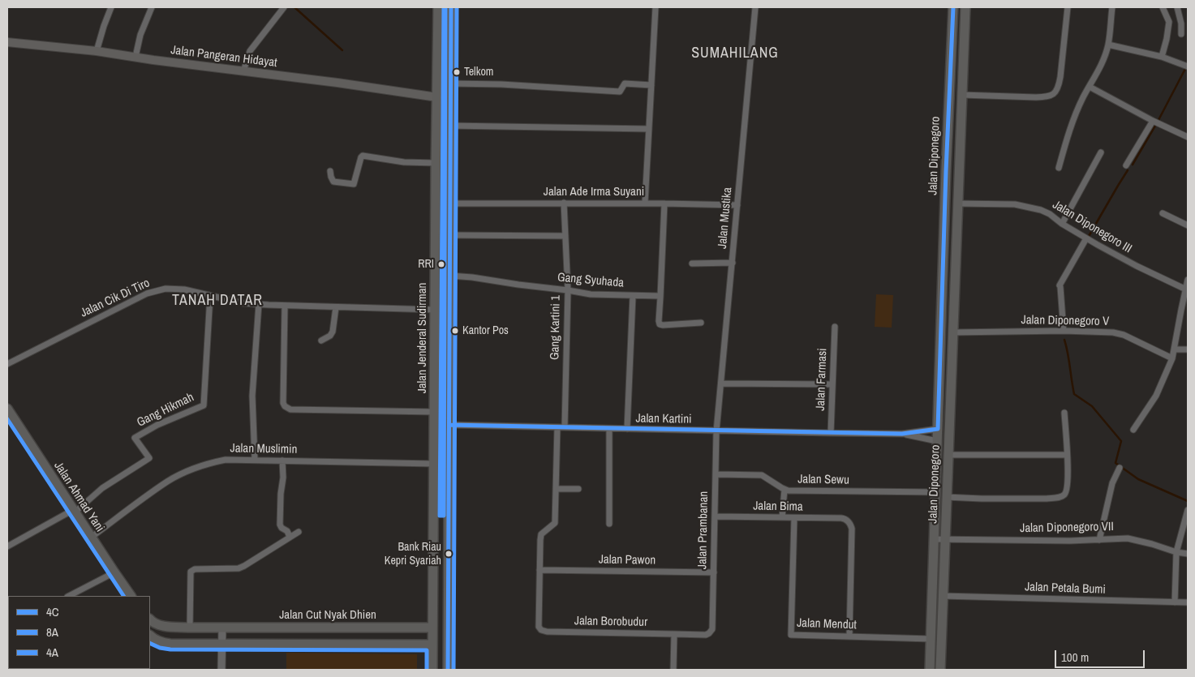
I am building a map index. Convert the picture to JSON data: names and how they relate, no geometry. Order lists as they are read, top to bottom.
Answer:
{
  "streets": {
    "main road": [
      "Jalan Pangeran Hidayat",
      "Jalan Diponegoro",
      "Jalan Jenderal Sudirman",
      "Jalan Ahmad Yani",
      "Jalan Cut Nyak Dhien"
    ],
    "street": [
      "Jalan Ade Irma Suyani",
      "Jalan Mustika",
      "Jalan Diponegoro III",
      "Gang Syuhada",
      "Jalan Cik Di Tiro",
      "Jalan Diponegoro V",
      "Gang Kartini 1",
      "Jalan Farmasi",
      "Gang Hikmah",
      "Jalan Kartini",
      "Jalan Muslimin",
      "Jalan Sewu",
      "Jalan Bima",
      "Jalan Diponegoro VII",
      "Jalan Prambanan",
      "Jalan Pawon",
      "Jalan Petala Bumi",
      "Jalan Borobudur",
      "Jalan Mendut"
    ]
  },
  "crossings": [
    ["Jalan Pangeran Hidayat", "Jalan Jenderal Sudirman"],
    ["Jalan Diponegoro", "Jalan Diponegoro III"],
    ["Jalan Diponegoro", "Jalan Diponegoro V"],
    ["Jalan Diponegoro", "Jalan Kartini"],
    ["Jalan Diponegoro", "Jalan Sewu"],
    ["Jalan Diponegoro", "Jalan Diponegoro VII"],
    ["Jalan Diponegoro", "Jalan Petala Bumi"],
    ["Jalan Diponegoro", "Jalan Mendut"],
    ["Jalan Ade Irma Suyani", "Jalan Mustika"],
    ["Jalan Ade Irma Suyani", "Gang Kartini 1"],
    ["Jalan Mustika", "Jalan Kartini"],
    ["Jalan Mustika", "Jalan Prambanan"],
    ["Gang Syuhada", "Gang Kartini 1"],
    ["Jalan Cik Di Tiro", "Jalan Jenderal Sudirman"],
    ["Jalan Cik Di Tiro", "Gang Hikmah"],
    ["Gang Kartini 1", "Jalan Kartini"],
    ["Jalan Jenderal Sudirman", "Jalan Muslimin"],
    ["Jalan Jenderal Sudirman", "Jalan Cut Nyak Dhien"],
    ["Jalan Farmasi", "Jalan Kartini"],
    ["Gang Hikmah", "Jalan Ahmad Yani"],
    ["Jalan Kartini", "Jalan Prambanan"],
    ["Jalan Muslimin", "Jalan Ahmad Yani"],
    ["Jalan Sewu", "Jalan Prambanan"],
    ["Jalan Bima", "Jalan Prambanan"],
    ["Jalan Bima", "Jalan Mendut"],
    ["Jalan Prambanan", "Jalan Pawon"],
    ["Jalan Prambanan", "Jalan Borobudur"],
    ["Jalan Pawon", "Jalan Borobudur"]
  ],
  "districts": ["SUMAHILANG", "TANAH DATAR"],
  "places": [
    "Telkom",
    "RRI",
    "Kantor Pos",
    "Bank Riau Kepri Syariah"
  ],
  "lines": ["transit line 4C", "transit line 8A", "transit line 4A"],
  "legend": ["4C", "8A", "4A"],
  "scale_bar": "100 m"
}
